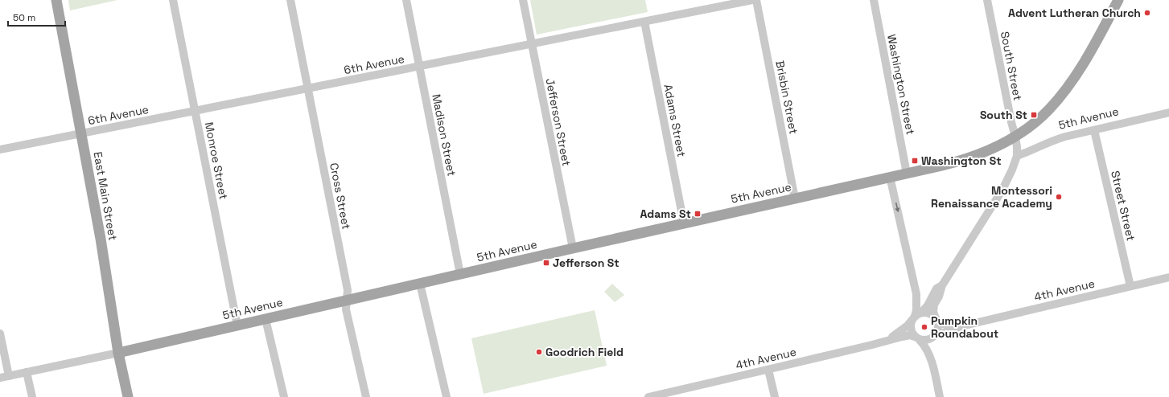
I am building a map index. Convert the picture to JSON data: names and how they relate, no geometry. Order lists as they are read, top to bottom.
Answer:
{
  "streets": {
    "main road": ["5th Avenue", "East Main Street"],
    "street": [
      "6th Avenue",
      "South Street",
      "Washington Street",
      "Brisbin Street",
      "Adams Street",
      "Jefferson Street",
      "Madison Street",
      "Monroe Street",
      "Cross Street",
      "Street Street",
      "4th Avenue"
    ]
  },
  "crossings": [
    ["6th Avenue", "Adams Street"],
    ["6th Avenue", "Jefferson Street"],
    ["6th Avenue", "Madison Street"],
    ["6th Avenue", "Monroe Street"],
    ["6th Avenue", "East Main Street"],
    ["6th Avenue", "Cross Street"],
    ["South Street", "5th Avenue"],
    ["Washington Street", "5th Avenue"],
    ["Brisbin Street", "5th Avenue"],
    ["5th Avenue", "Adams Street"],
    ["5th Avenue", "Jefferson Street"],
    ["5th Avenue", "Madison Street"],
    ["5th Avenue", "Monroe Street"],
    ["5th Avenue", "East Main Street"],
    ["5th Avenue", "Cross Street"],
    ["5th Avenue", "Street Street"],
    ["Street Street", "4th Avenue"]
  ],
  "places": {
    "other": [
      "Advent Lutheran Church",
      "Montessori Renaissance Academy",
      "Pumpkin Roundabout",
      "Goodrich Field"
    ],
    "transit": [
      "South St",
      "Washington St",
      "Adams St",
      "Jefferson St"
    ]
  },
  "scale_bar": "50 m"
}
